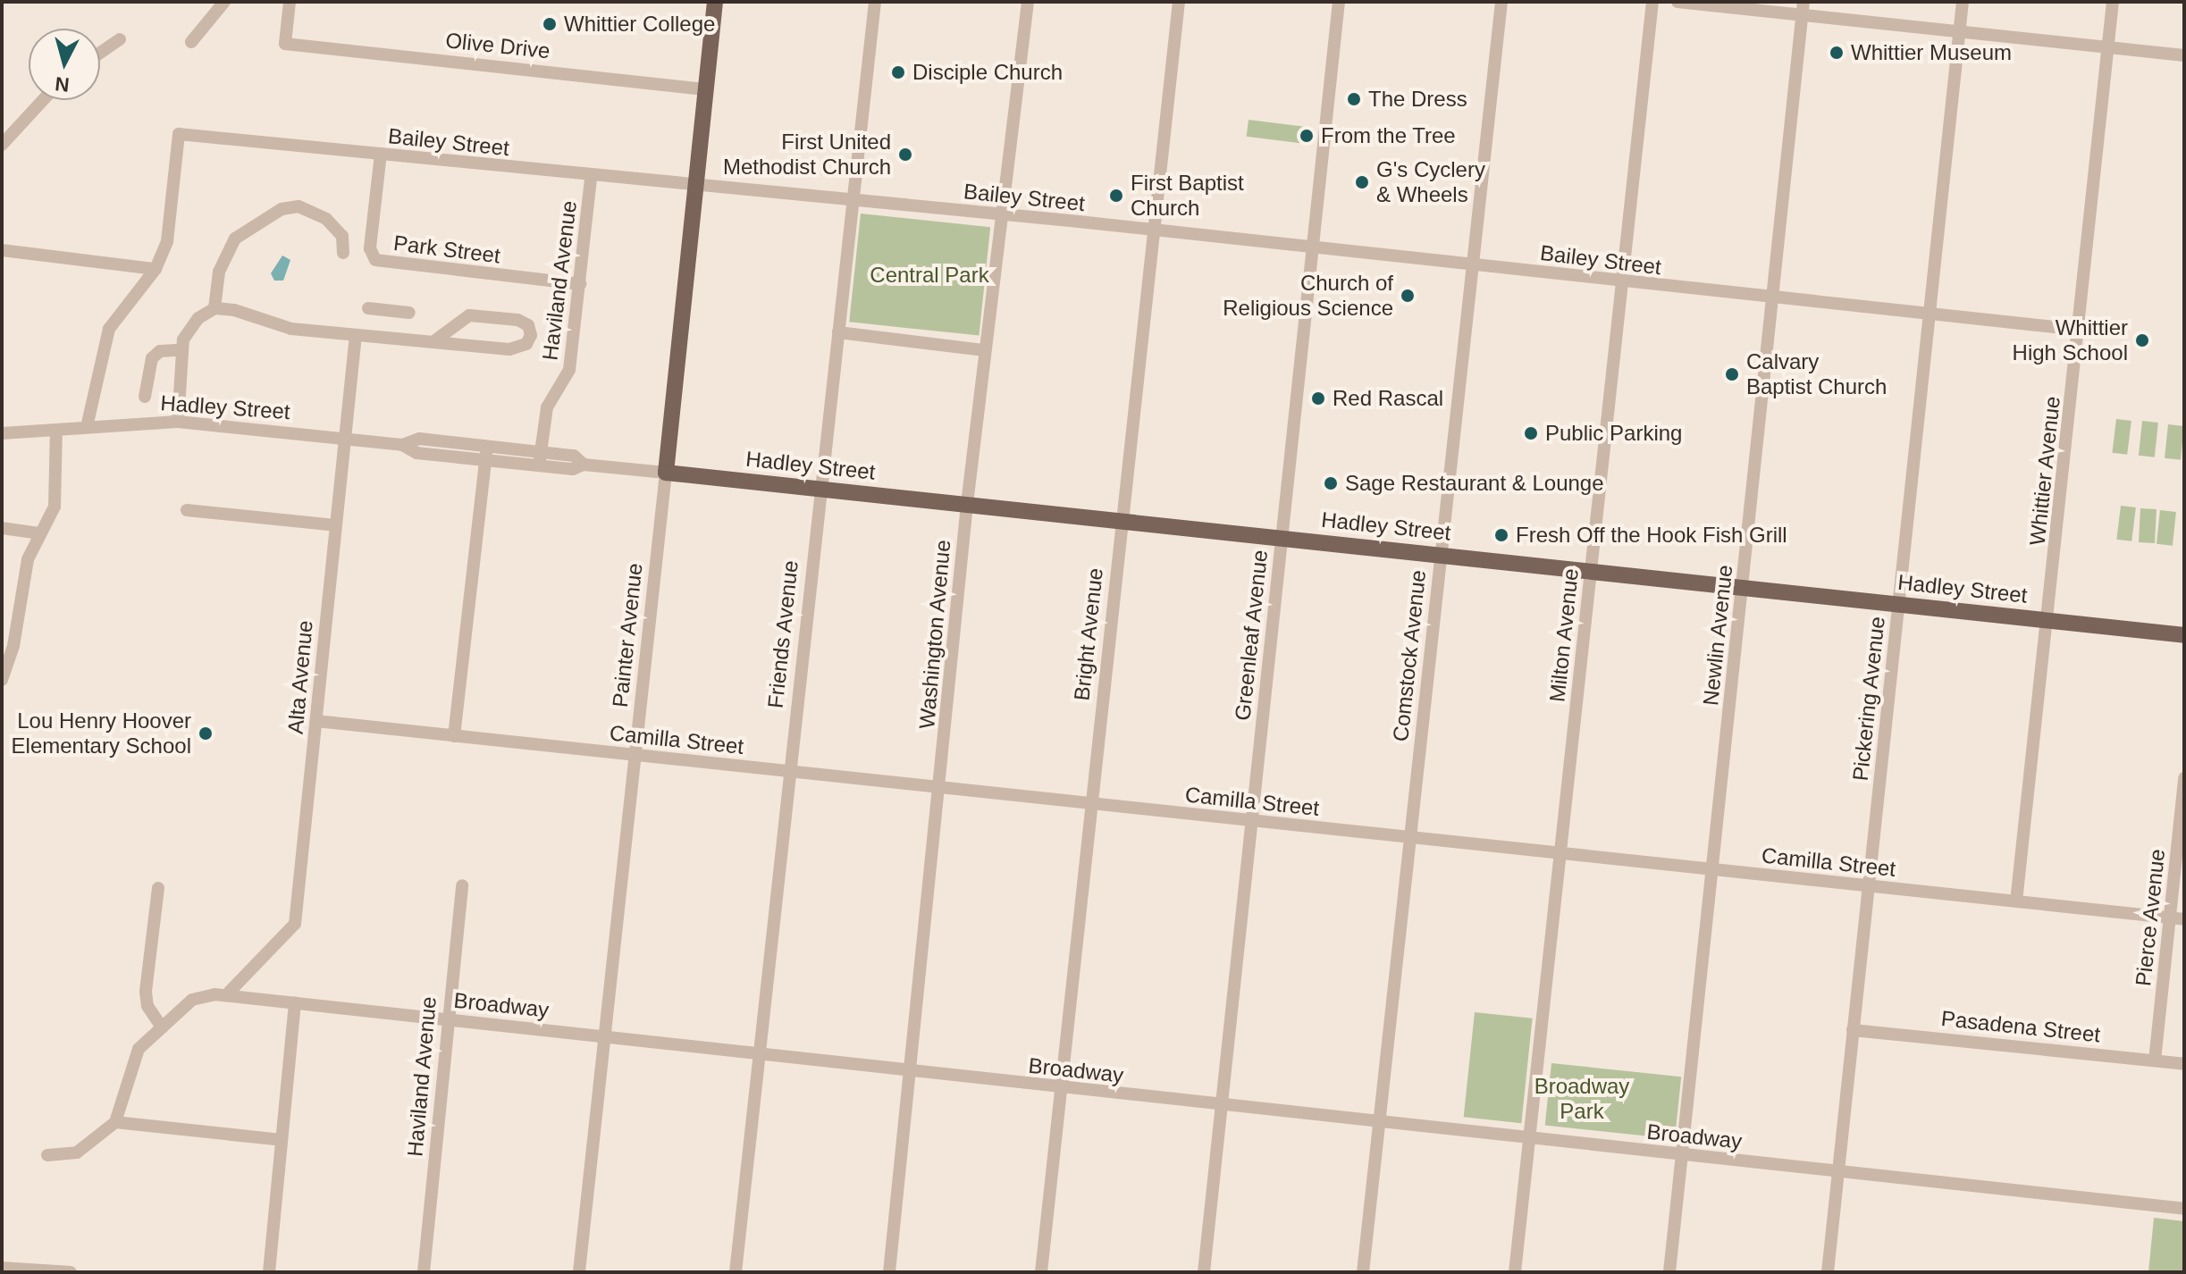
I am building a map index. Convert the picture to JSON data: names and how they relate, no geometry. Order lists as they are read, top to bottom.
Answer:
{
  "streets": {
    "main road": ["Hadley Street", "Painter Avenue"],
    "street": [
      "Olive Drive",
      "Bailey Street",
      "Park Street",
      "Haviland Avenue",
      "Whittier Avenue",
      "Friends Avenue",
      "Washington Avenue",
      "Bright Avenue",
      "Greenleaf Avenue",
      "Milton Avenue",
      "Newlin Avenue",
      "Comstock Avenue",
      "Alta Avenue",
      "Pickering Avenue",
      "Camilla Street",
      "Pierce Avenue",
      "Broadway",
      "Pasadena Street"
    ]
  },
  "crossings": [
    ["Olive Drive", "Painter Avenue"],
    ["Bailey Street", "Park Street"],
    ["Bailey Street", "Haviland Avenue"],
    ["Bailey Street", "Whittier Avenue"],
    ["Bailey Street", "Friends Avenue"],
    ["Bailey Street", "Washington Avenue"],
    ["Bailey Street", "Bright Avenue"],
    ["Bailey Street", "Painter Avenue"],
    ["Bailey Street", "Greenleaf Avenue"],
    ["Bailey Street", "Milton Avenue"],
    ["Bailey Street", "Newlin Avenue"],
    ["Bailey Street", "Comstock Avenue"],
    ["Bailey Street", "Pickering Avenue"],
    ["Park Street", "Haviland Avenue"],
    ["Haviland Avenue", "Hadley Street"],
    ["Haviland Avenue", "Broadway"],
    ["Hadley Street", "Whittier Avenue"],
    ["Hadley Street", "Friends Avenue"],
    ["Hadley Street", "Washington Avenue"],
    ["Hadley Street", "Bright Avenue"],
    ["Hadley Street", "Painter Avenue"],
    ["Hadley Street", "Greenleaf Avenue"],
    ["Hadley Street", "Milton Avenue"],
    ["Hadley Street", "Newlin Avenue"],
    ["Hadley Street", "Comstock Avenue"],
    ["Hadley Street", "Alta Avenue"],
    ["Hadley Street", "Pickering Avenue"],
    ["Whittier Avenue", "Camilla Street"],
    ["Friends Avenue", "Camilla Street"],
    ["Friends Avenue", "Broadway"],
    ["Washington Avenue", "Camilla Street"],
    ["Washington Avenue", "Broadway"],
    ["Bright Avenue", "Camilla Street"],
    ["Bright Avenue", "Broadway"],
    ["Painter Avenue", "Camilla Street"],
    ["Painter Avenue", "Broadway"],
    ["Greenleaf Avenue", "Camilla Street"],
    ["Greenleaf Avenue", "Broadway"],
    ["Milton Avenue", "Camilla Street"],
    ["Milton Avenue", "Broadway"],
    ["Newlin Avenue", "Camilla Street"],
    ["Newlin Avenue", "Broadway"],
    ["Comstock Avenue", "Camilla Street"],
    ["Comstock Avenue", "Broadway"],
    ["Alta Avenue", "Camilla Street"],
    ["Alta Avenue", "Broadway"],
    ["Pickering Avenue", "Camilla Street"],
    ["Pickering Avenue", "Broadway"],
    ["Pickering Avenue", "Pasadena Street"],
    ["Camilla Street", "Pierce Avenue"],
    ["Pierce Avenue", "Pasadena Street"]
  ],
  "parks": ["Central Park", "Broadway Park"],
  "places": [
    "Whittier College",
    "Whittier Museum",
    "Disciple Church",
    "The Dress",
    "From the Tree",
    "First United Methodist Church",
    "G's Cyclery & Wheels",
    "First Baptist Church",
    "Church of Religious Science",
    "Whittier High School",
    "Calvary Baptist Church",
    "Red Rascal",
    "Public Parking",
    "Sage Restaurant & Lounge",
    "Fresh Off the Hook Fish Grill",
    "Lou Henry Hoover Elementary School"
  ],
  "north": "bottom"
}
